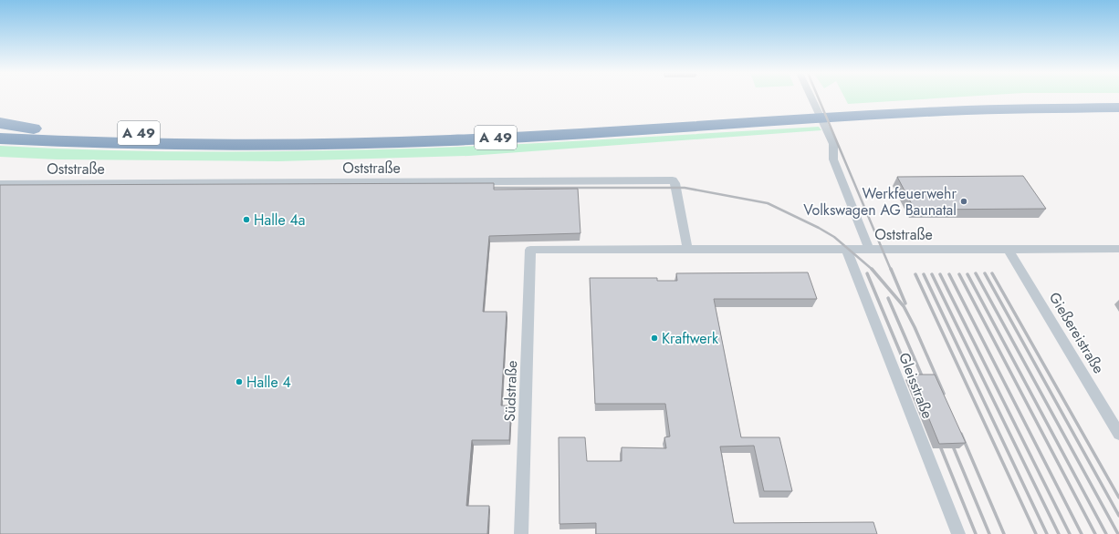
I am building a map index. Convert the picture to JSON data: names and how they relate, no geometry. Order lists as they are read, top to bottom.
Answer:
{
  "streets": {
    "highway": ["A 49"],
    "street": [
      "Oststraße",
      "Gießereistraße",
      "Gleisstraße",
      "Südstraße"
    ]
  },
  "crossings": [
    ["Oststraße", "Gießereistraße"],
    ["Oststraße", "Gleisstraße"],
    ["Oststraße", "Südstraße"]
  ],
  "places": [
    "Werkfeuerwehr Volkswagen AG Baunatal",
    "Halle 4a",
    "Kraftwerk",
    "Halle 4"
  ]
}
